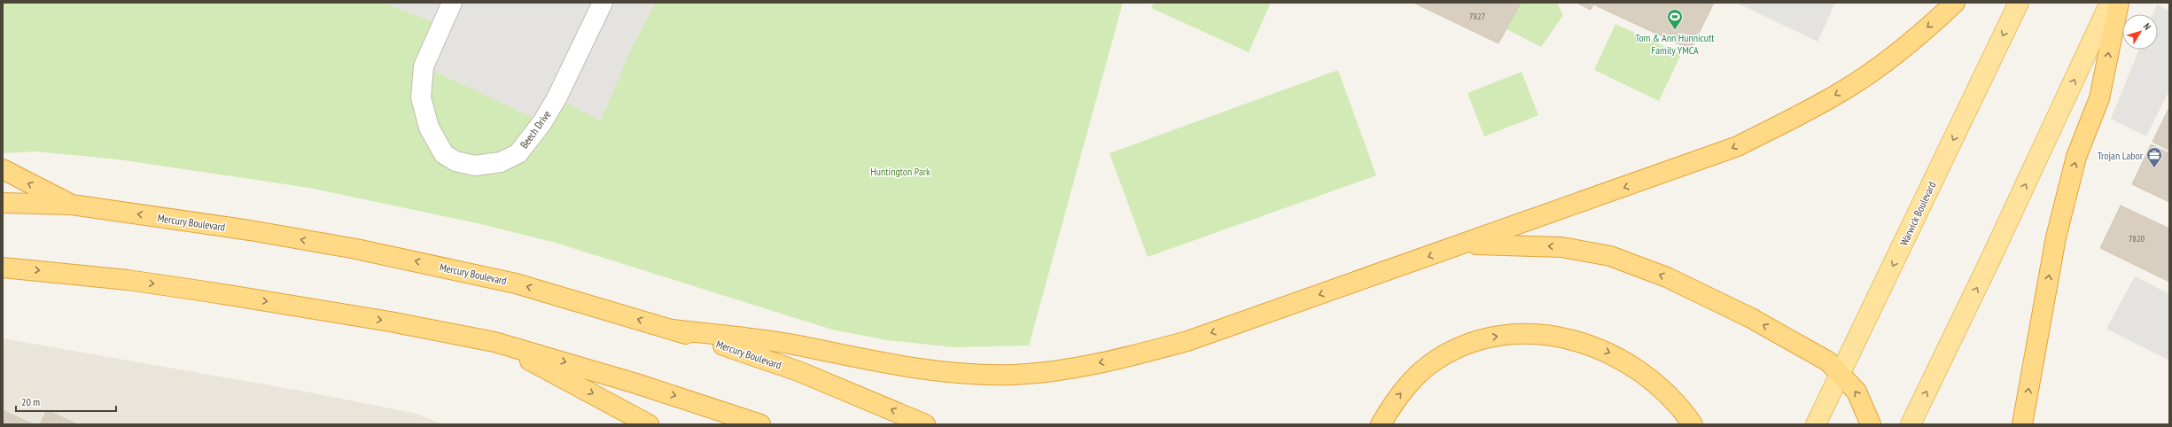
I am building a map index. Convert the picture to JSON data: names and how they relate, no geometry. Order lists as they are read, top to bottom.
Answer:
{
  "streets": {
    "highway": ["Mercury Boulevard"],
    "main road": ["Warwick Boulevard"],
    "street": ["Beech Drive"]
  },
  "parks": ["Huntington Park"],
  "places": {
    "sports": ["Tom & Ann Hunnicutt Family YMCA"],
    "office": ["Trojan Labor"]
  },
  "house_numbers": ["7827", "7820"],
  "scale_bar": "20 m",
  "north": "top right"
}
